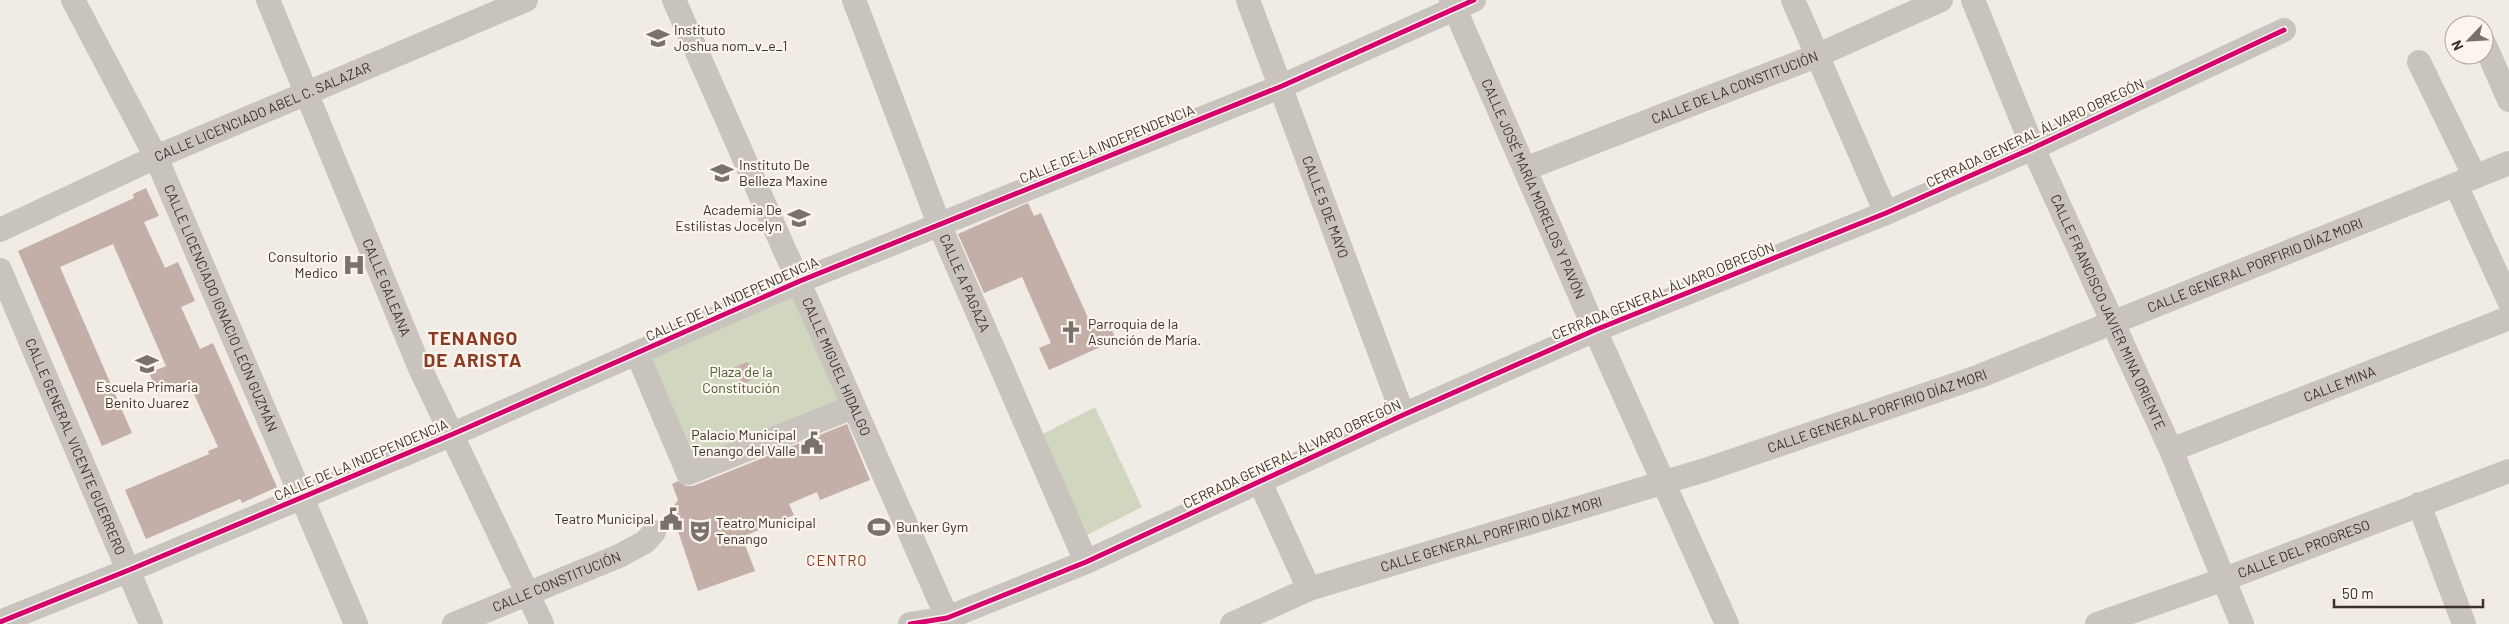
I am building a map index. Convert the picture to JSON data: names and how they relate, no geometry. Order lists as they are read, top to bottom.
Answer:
{
  "streets": {
    "street": [
      "CALLE DE LA CONSTITUCIÓN",
      "CALLE LICENCIADO ABEL C. SALAZAR",
      "CERRADA GENERAL ÁLVARO OBREGÓN",
      "CALLE DE LA INDEPENDENCIA",
      "CALLE JOSÉ MARÍA MORELOS Y PAVÓN",
      "CALLE 5 DE MAYO",
      "CALLE GENERAL PORFIRIO DÍAZ MORI",
      "CALLE A PAGAZA",
      "CALLE GALEANA",
      "CALLE LICENCIADO IGNACIO LEÓN GUZMÁN",
      "CALLE FRANCISCO JAVIER MINA ORIENTE",
      "CALLE MIGUEL HIDALGO",
      "CALLE MINA",
      "CALLE GENERAL VICENTE GUERRERO",
      "CALLE DEL PROGRESO",
      "CALLE CONSTITUCIÓN"
    ]
  },
  "crossings": [
    ["CALLE DE LA CONSTITUCIÓN", "CALLE JOSÉ MARÍA MORELOS Y PAVÓN"],
    ["CALLE LICENCIADO ABEL C. SALAZAR", "CALLE GALEANA"],
    ["CALLE LICENCIADO ABEL C. SALAZAR", "CALLE LICENCIADO IGNACIO LEÓN GUZMÁN"],
    ["CERRADA GENERAL ÁLVARO OBREGÓN", "CALLE JOSÉ MARÍA MORELOS Y PAVÓN"],
    ["CERRADA GENERAL ÁLVARO OBREGÓN", "CALLE 5 DE MAYO"],
    ["CERRADA GENERAL ÁLVARO OBREGÓN", "CALLE A PAGAZA"],
    ["CERRADA GENERAL ÁLVARO OBREGÓN", "CALLE FRANCISCO JAVIER MINA ORIENTE"],
    ["CERRADA GENERAL ÁLVARO OBREGÓN", "CALLE MIGUEL HIDALGO"],
    ["CALLE DE LA INDEPENDENCIA", "CALLE JOSÉ MARÍA MORELOS Y PAVÓN"],
    ["CALLE DE LA INDEPENDENCIA", "CALLE 5 DE MAYO"],
    ["CALLE DE LA INDEPENDENCIA", "CALLE A PAGAZA"],
    ["CALLE DE LA INDEPENDENCIA", "CALLE GALEANA"],
    ["CALLE DE LA INDEPENDENCIA", "CALLE LICENCIADO IGNACIO LEÓN GUZMÁN"],
    ["CALLE DE LA INDEPENDENCIA", "CALLE MIGUEL HIDALGO"],
    ["CALLE DE LA INDEPENDENCIA", "CALLE GENERAL VICENTE GUERRERO"],
    ["CALLE JOSÉ MARÍA MORELOS Y PAVÓN", "CALLE GENERAL PORFIRIO DÍAZ MORI"],
    ["CALLE GENERAL PORFIRIO DÍAZ MORI", "CALLE FRANCISCO JAVIER MINA ORIENTE"],
    ["CALLE GALEANA", "CALLE CONSTITUCIÓN"],
    ["CALLE FRANCISCO JAVIER MINA ORIENTE", "CALLE MINA"],
    ["CALLE FRANCISCO JAVIER MINA ORIENTE", "CALLE DEL PROGRESO"]
  ],
  "districts": ["TENANGO DE ARISTA", "CENTRO"],
  "parks": ["Plaza de la Constitución"],
  "places": {
    "school or university": [
      "Instituto Joshua nom_v_e_1",
      "Instituto De Belleza Maxine",
      "Academia De Estilistas Jocelyn",
      "Escuela Primaria Benito Juarez"
    ],
    "hospital": ["Consultorio Medico"],
    "church": ["Parroquia de la Asunción de María."],
    "public building": ["Palacio Municipal Tenango del Valle", "Teatro Municipal"],
    "sports": ["Bunker Gym"],
    "theatre": ["Teatro Municipal Tenango"]
  },
  "scale_bar": "50 m",
  "north": "bottom left"
}
